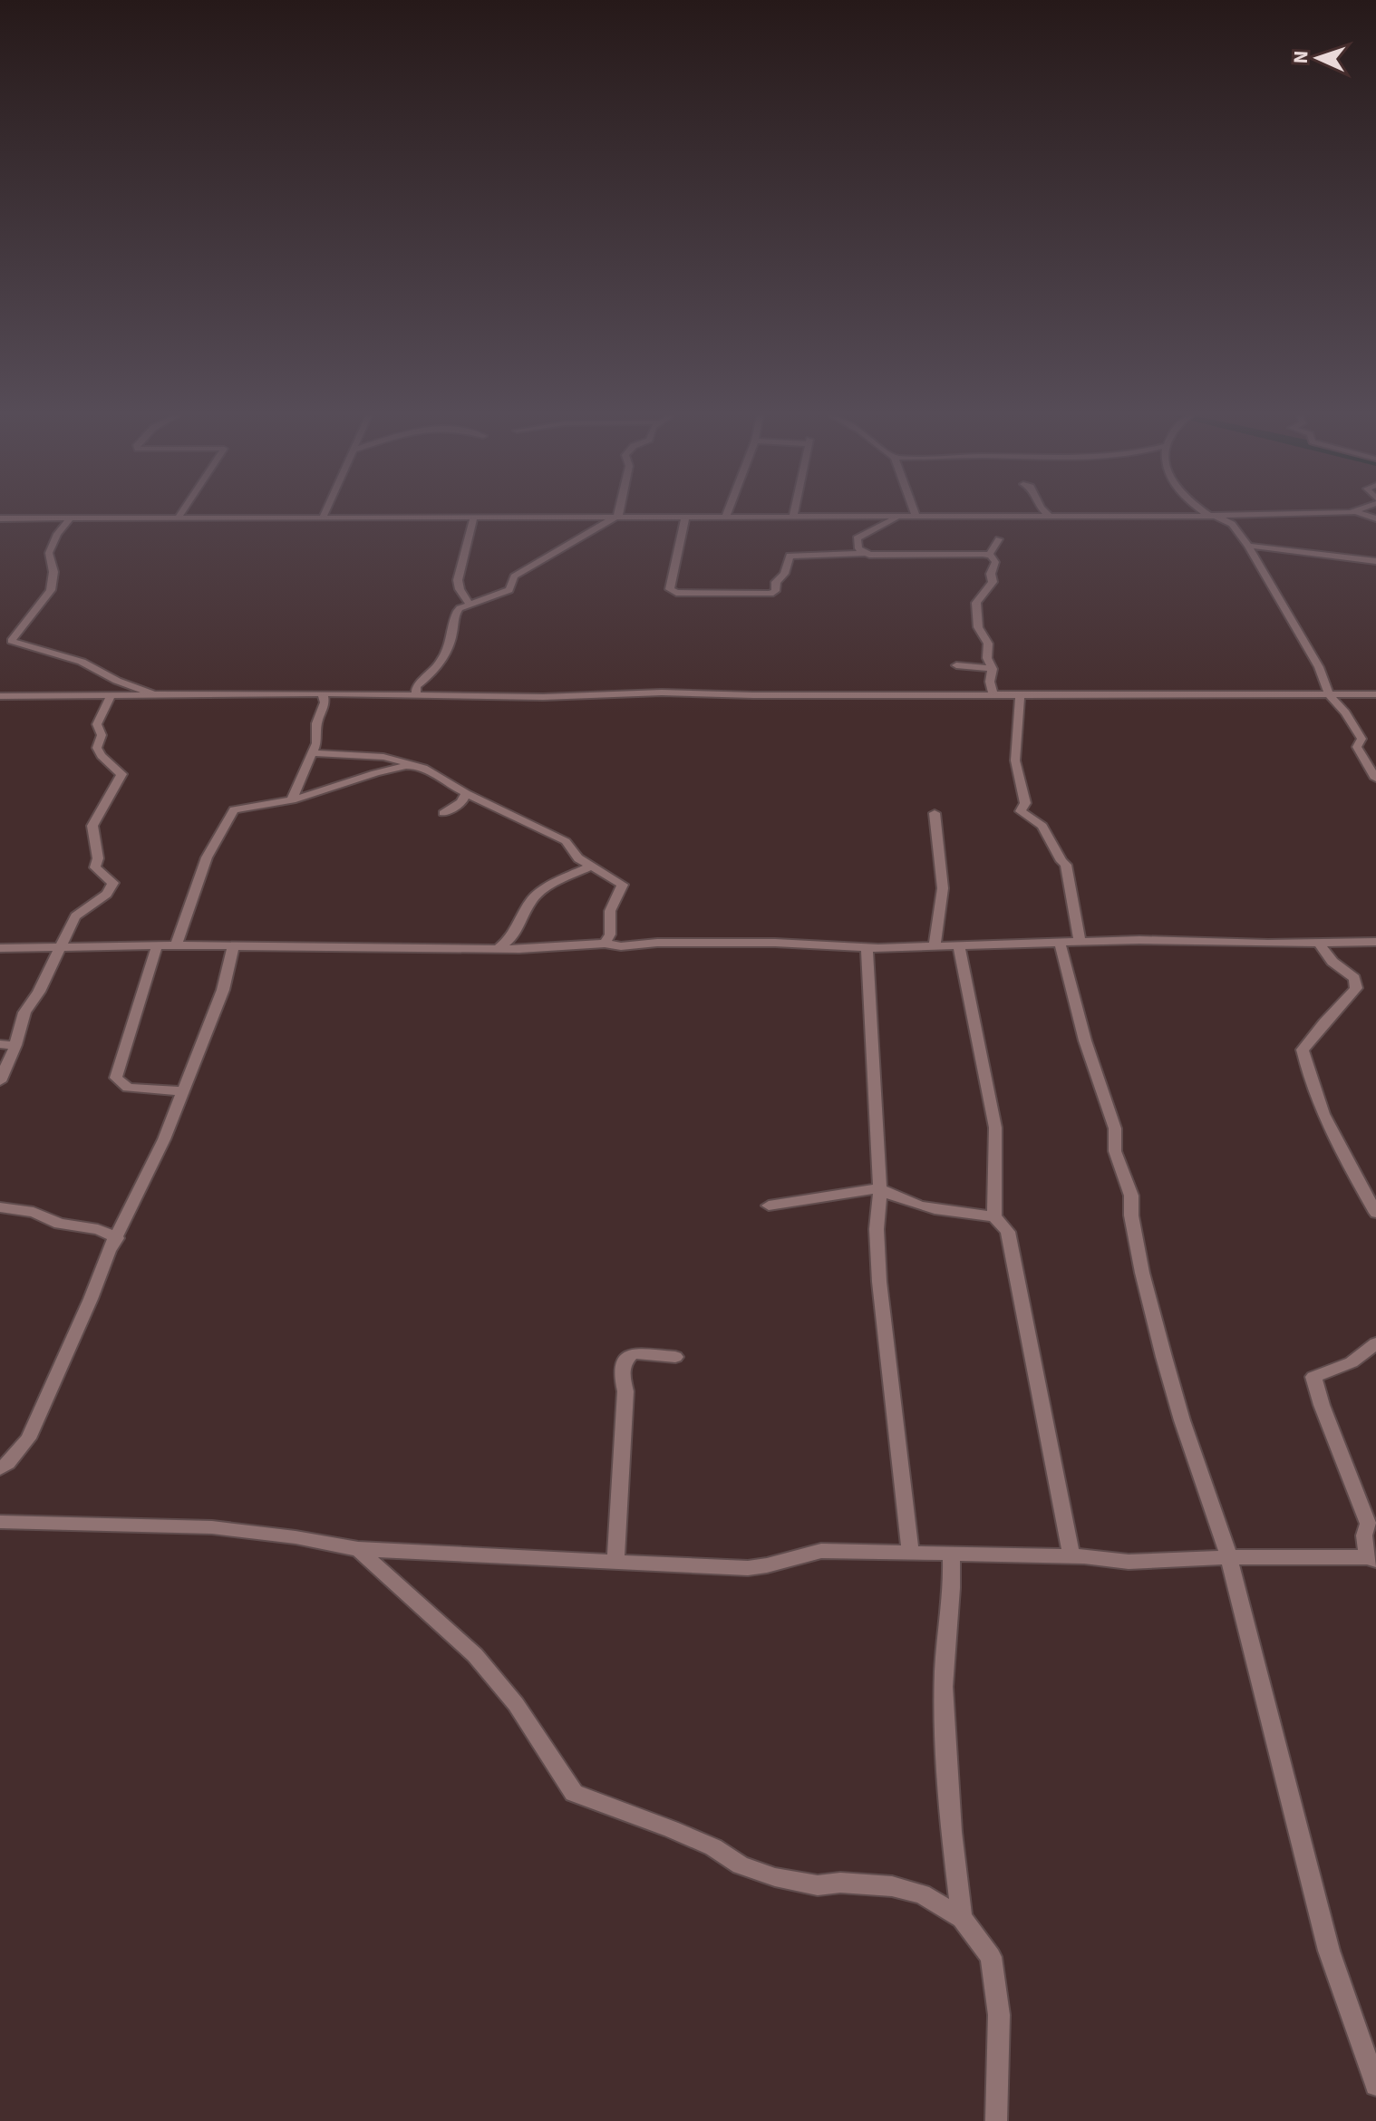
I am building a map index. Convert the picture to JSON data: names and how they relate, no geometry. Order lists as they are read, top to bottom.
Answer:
{
  "north": "left"
}
